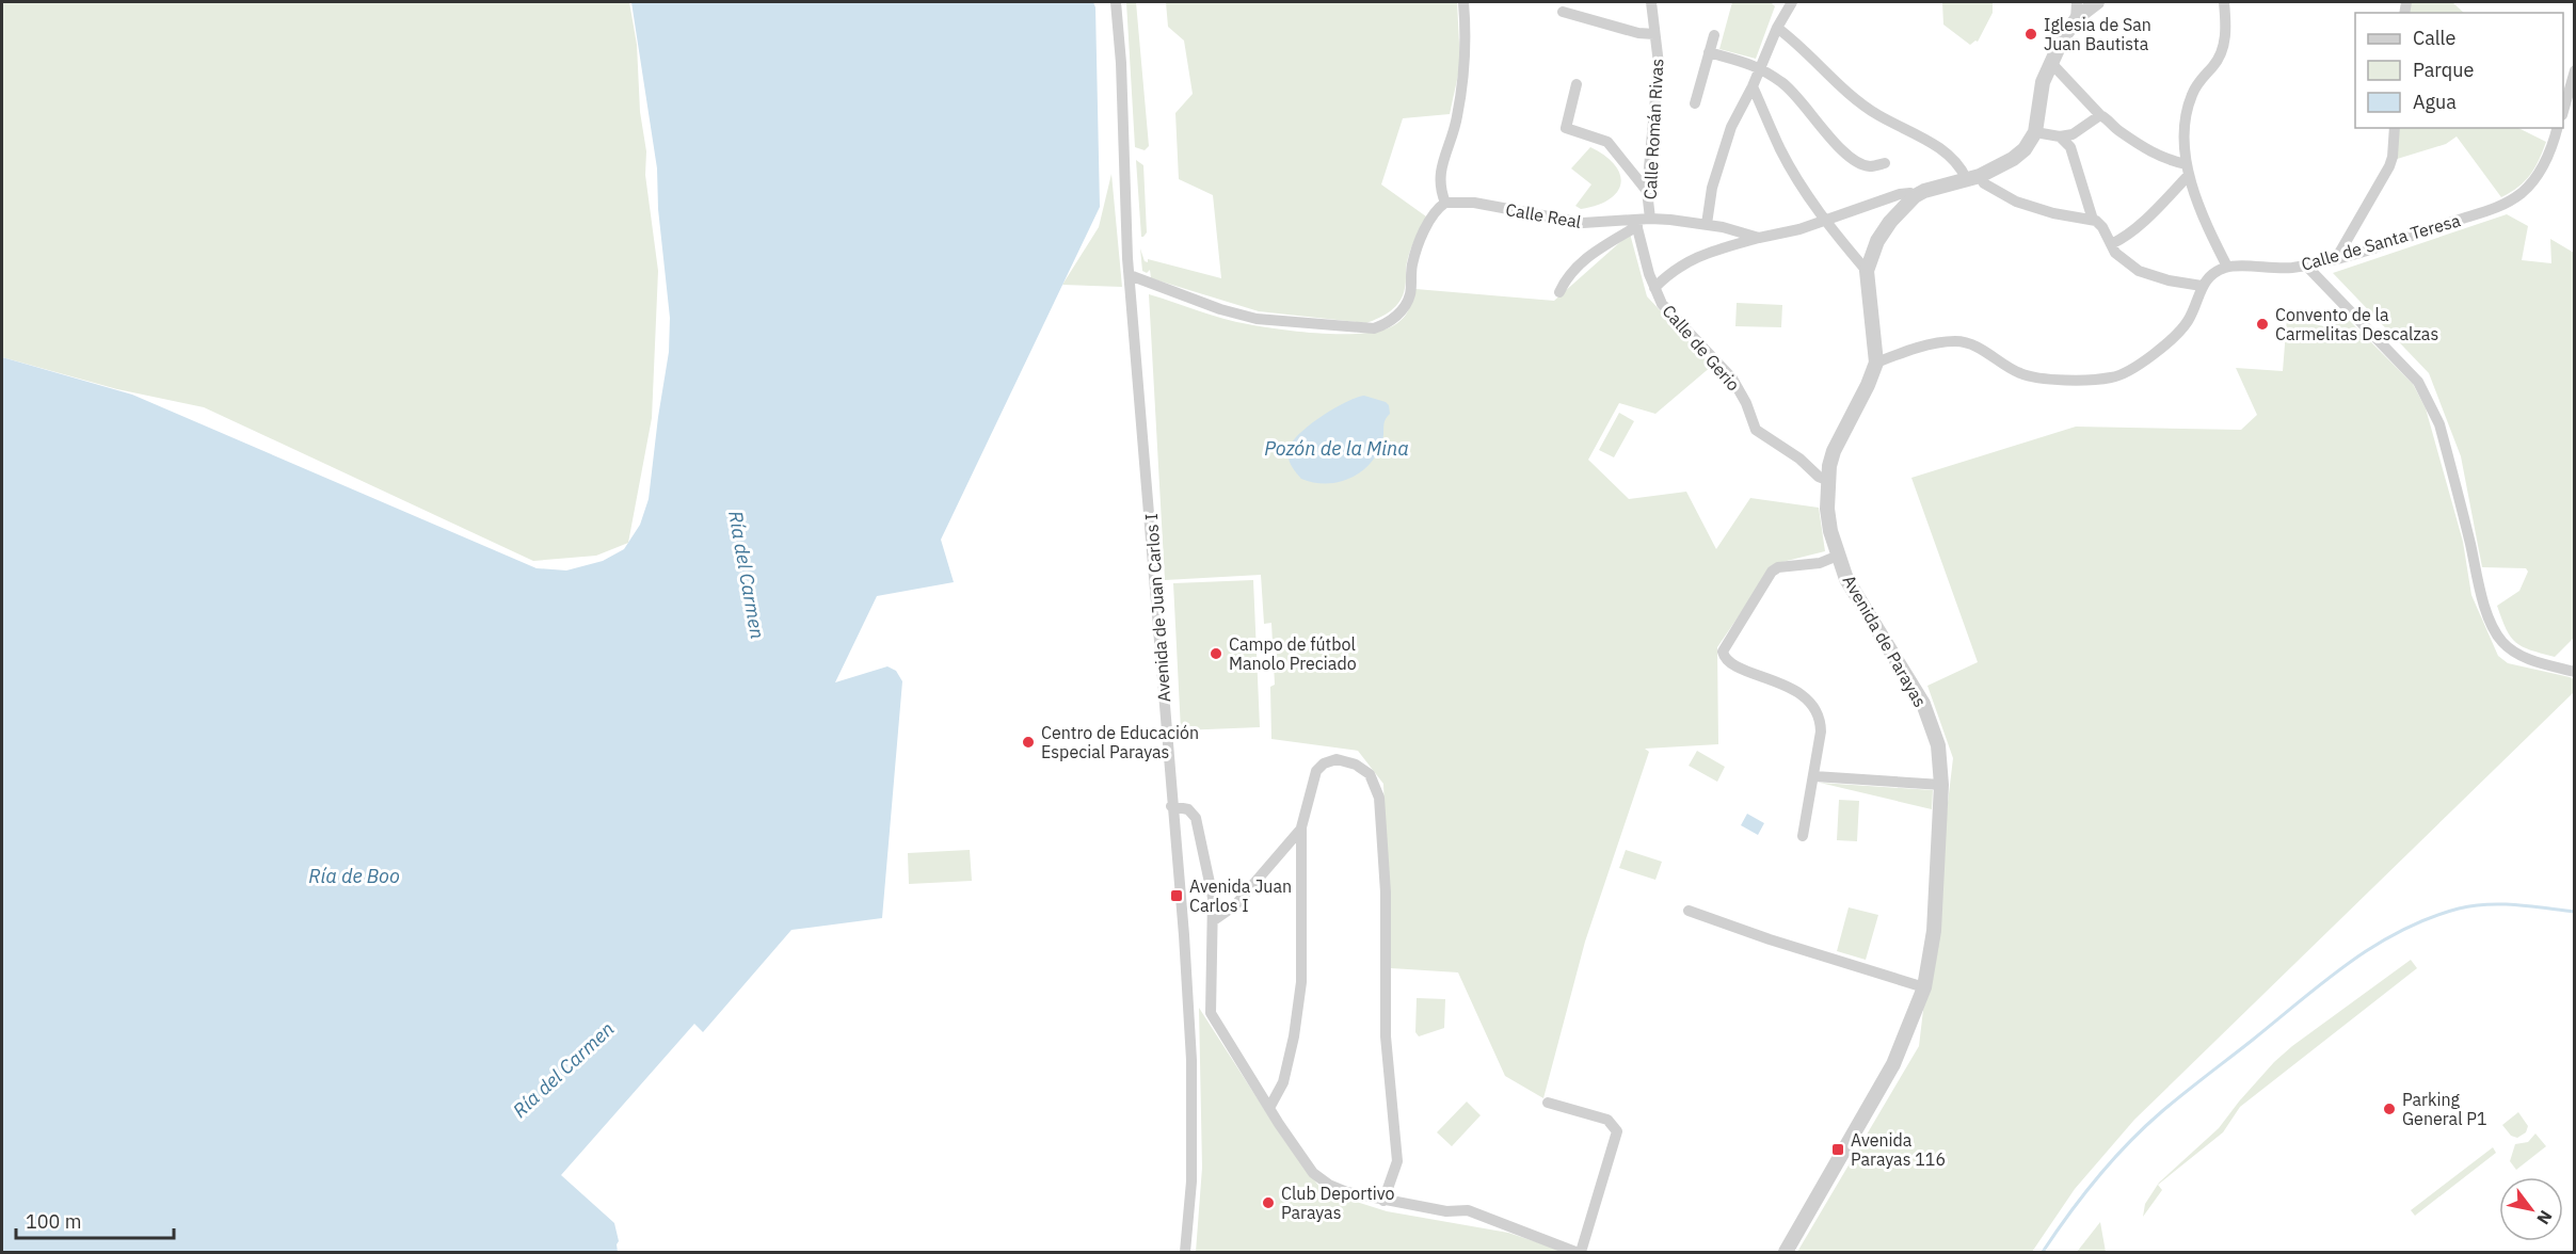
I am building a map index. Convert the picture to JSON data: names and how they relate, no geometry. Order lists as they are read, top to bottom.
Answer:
{
  "streets": {
    "street": [
      "Calle Román Rivas",
      "Calle Real",
      "Calle de Santa Teresa",
      "Calle de Gerio",
      "Avenida de Juan Carlos I",
      "Avenida de Parayas"
    ]
  },
  "crossings": [
    ["Calle Román Rivas", "Calle Real"],
    ["Calle Real", "Calle de Gerio"],
    ["Calle Real", "Avenida de Parayas"],
    ["Calle de Gerio", "Avenida de Parayas"]
  ],
  "water": ["Pozón de la Mina", "Ría del Carmen", "Ría de Boo"],
  "places": {
    "other": [
      "Iglesia de San Juan Bautista",
      "Convento de la Carmelitas Descalzas",
      "Campo de fútbol Manolo Preciado",
      "Centro de Educación Especial Parayas",
      "Parking General P1",
      "Club Deportivo Parayas"
    ],
    "transit": ["Avenida Juan Carlos I", "Avenida Parayas 116"]
  },
  "legend": ["Calle", "Parque", "Agua"],
  "scale_bar": "100 m",
  "north": "bottom right"
}
